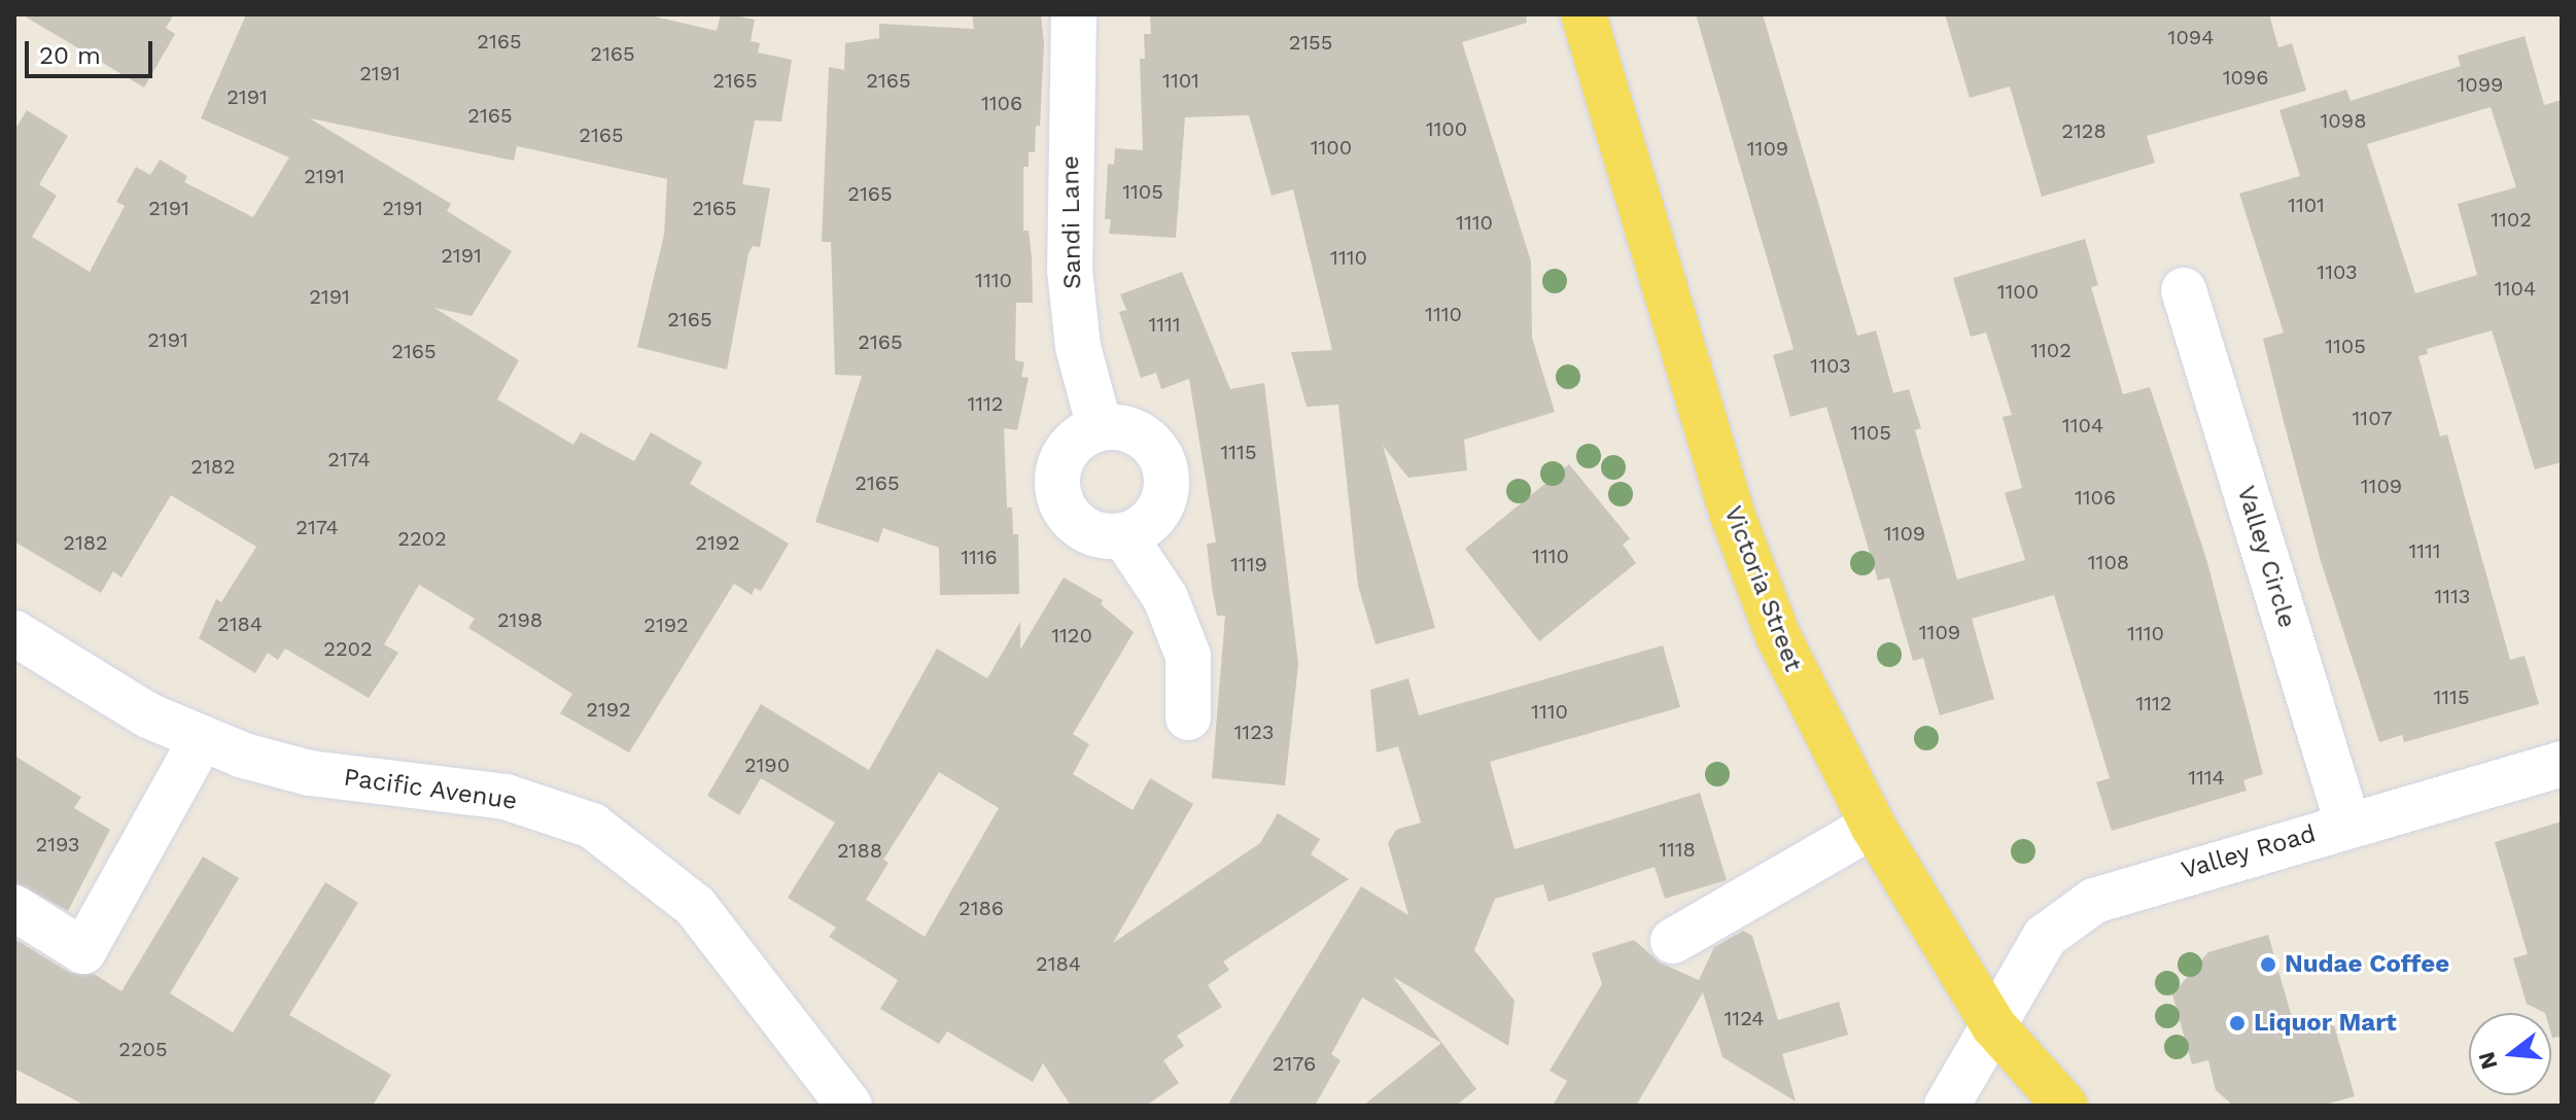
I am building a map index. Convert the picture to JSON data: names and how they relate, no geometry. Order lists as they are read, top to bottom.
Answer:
{
  "streets": {
    "main road": ["Victoria Street"],
    "street": [
      "Sandi Lane",
      "Valley Circle",
      "Pacific Avenue",
      "Valley Road"
    ]
  },
  "crossings": [
    ["Valley Circle", "Valley Road"],
    ["Victoria Street", "Valley Road"]
  ],
  "places": ["Nudae Coffee", "Liquor Mart"],
  "house_numbers": [
    "1094",
    "2165",
    "2155",
    "2165",
    "2191",
    "1096",
    "2165",
    "2165",
    "1101",
    "1099",
    "2191",
    "1106",
    "2165",
    "1098",
    "1100",
    "2128",
    "2165",
    "1100",
    "1109",
    "2191",
    "1105",
    "2165",
    "1101",
    "2191",
    "2191",
    "2165",
    "1102",
    "1110",
    "2191",
    "1110",
    "1103",
    "1110",
    "1104",
    "1100",
    "2191",
    "1110",
    "2165",
    "1111",
    "2191",
    "2165",
    "1105",
    "1102",
    "2165",
    "1103",
    "1112",
    "1107",
    "1104",
    "1105",
    "1115",
    "2174",
    "2182",
    "2165",
    "1109",
    "1106",
    "2174",
    "1109",
    "2202",
    "2182",
    "2192",
    "1111",
    "1110",
    "1116",
    "1108",
    "1119",
    "1113",
    "2198",
    "2184",
    "2192",
    "1109",
    "1110",
    "1120",
    "2202",
    "1115",
    "1112",
    "2192",
    "1110",
    "1123",
    "2190",
    "1114",
    "2193",
    "1118",
    "2188",
    "2186",
    "2184",
    "1124",
    "2205",
    "2176"
  ],
  "scale_bar": "20 m",
  "north": "left"
}
